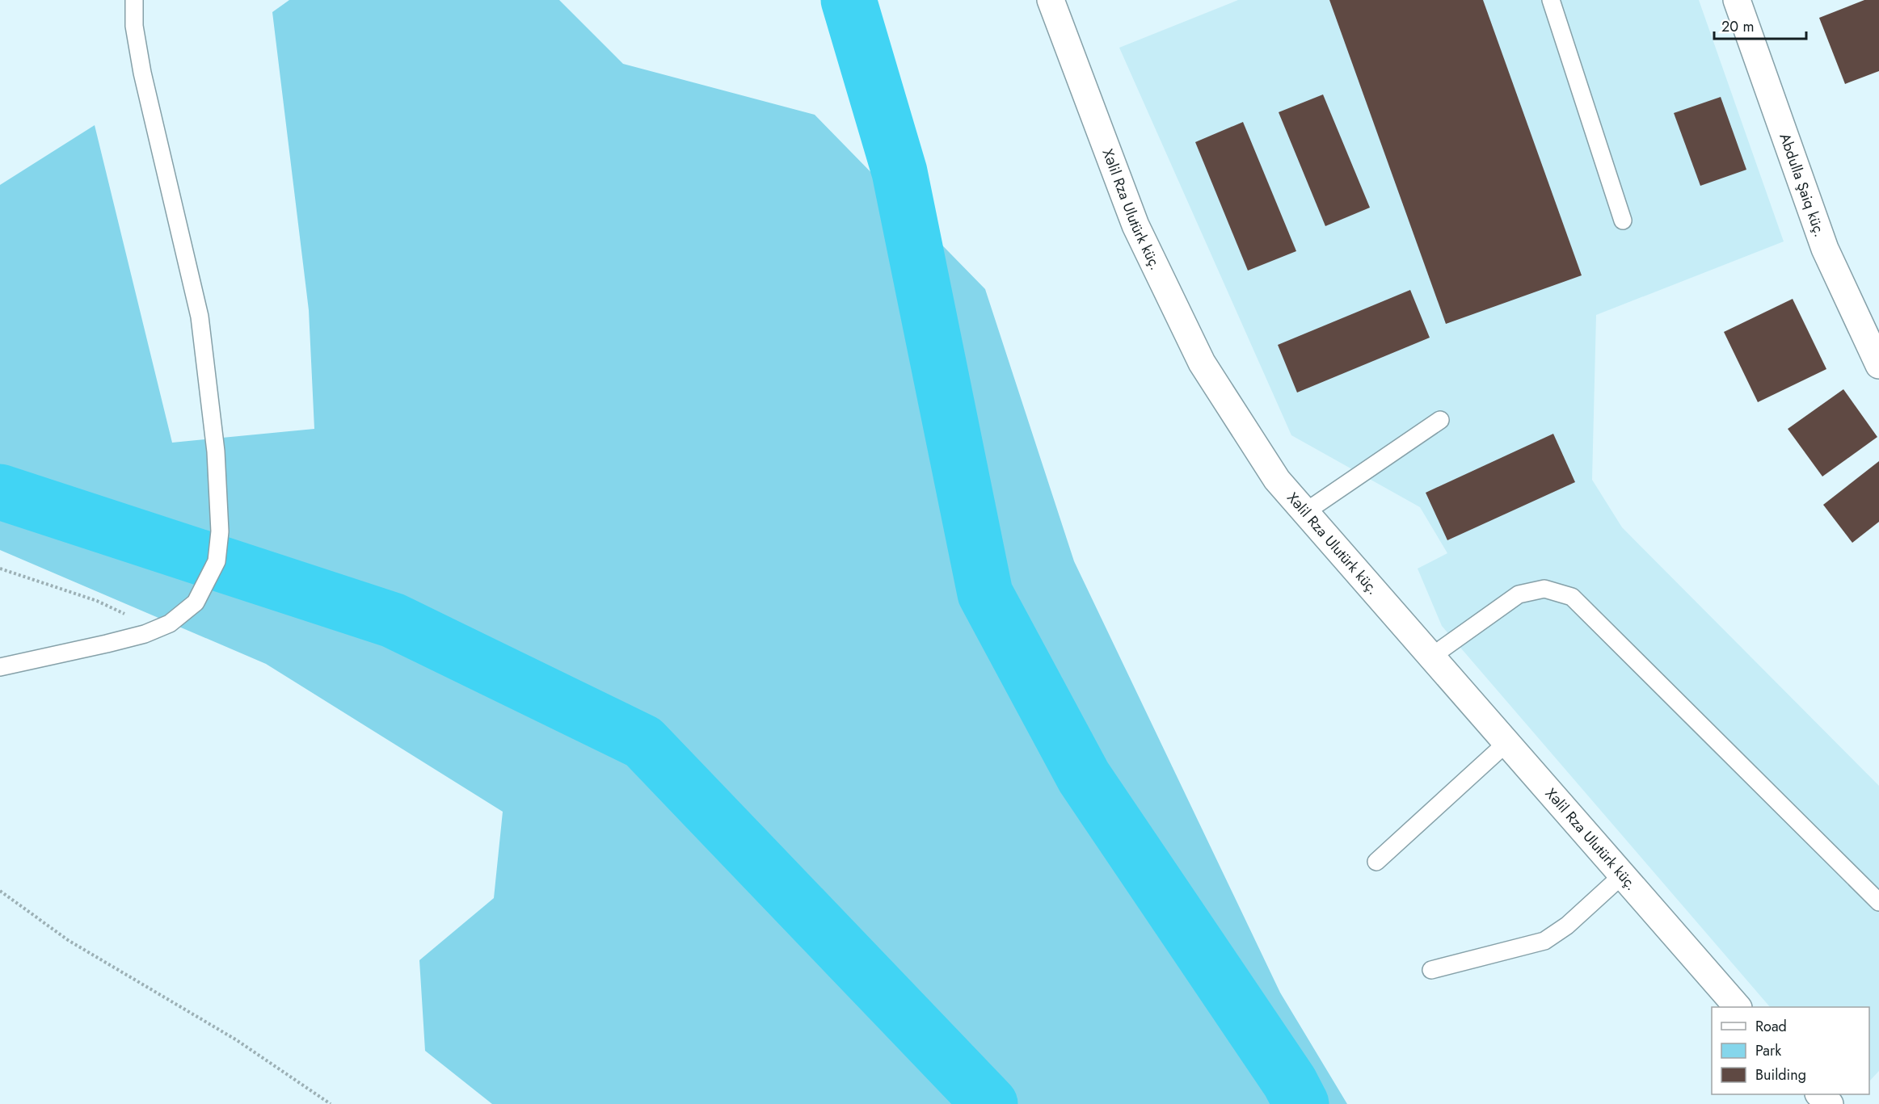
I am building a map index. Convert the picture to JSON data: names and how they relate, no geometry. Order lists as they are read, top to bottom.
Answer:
{
  "streets": {
    "street": ["Abdulla Şaiq küç.", "Xəlil Rza Ulutürk küç."]
  },
  "legend": ["Road", "Park", "Building"],
  "scale_bar": "20 m"
}
